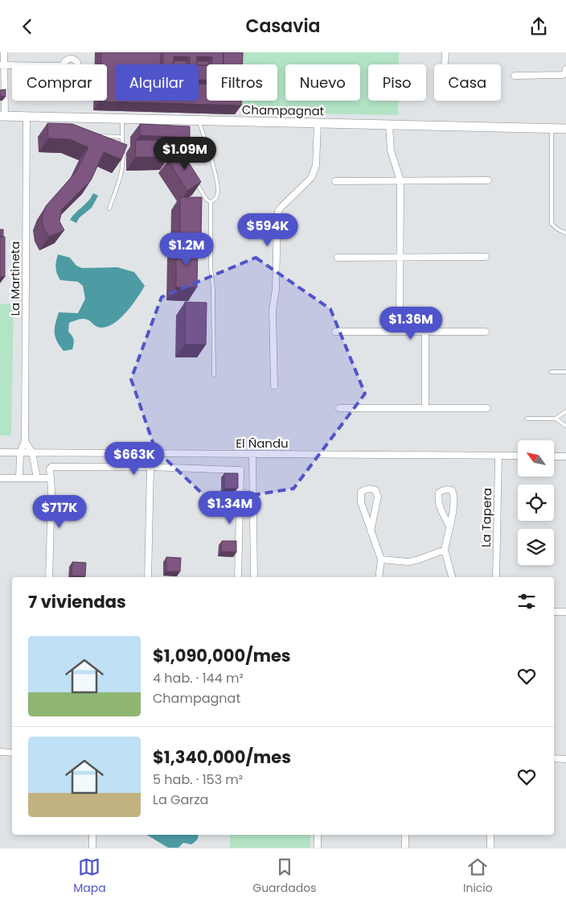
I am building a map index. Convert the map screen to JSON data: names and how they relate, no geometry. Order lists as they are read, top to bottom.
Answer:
{
  "streets": {
    "street": [
      "Champagnat",
      "La Martineta",
      "El Ñandu",
      "La Tapera"
    ]
  },
  "crossings": [
    ["Champagnat", "La Martineta"],
    ["El Ñandu", "La Tapera"]
  ],
  "north": "top left",
  "page": {
    "header": "Casavia",
    "chip": [
      "Comprar",
      "Alquilar",
      "Filtros",
      "Nuevo",
      "Piso",
      "Casa"
    ],
    "price": [
      "$1.09M",
      "$594K",
      "$1.2M",
      "$1.36M",
      "$663K",
      "$1.34M",
      "$717K"
    ],
    "heading": "7 viviendas",
    "list": [
      {
        "name": "$1,090,000/mes",
        "note": "4 hab. · 144 m² · Champagnat"
      },
      {
        "name": "$1,340,000/mes",
        "note": "5 hab. · 153 m² · La Garza"
      }
    ],
    "tabs": ["Mapa", "Guardados", "Inicio"]
  }
}
